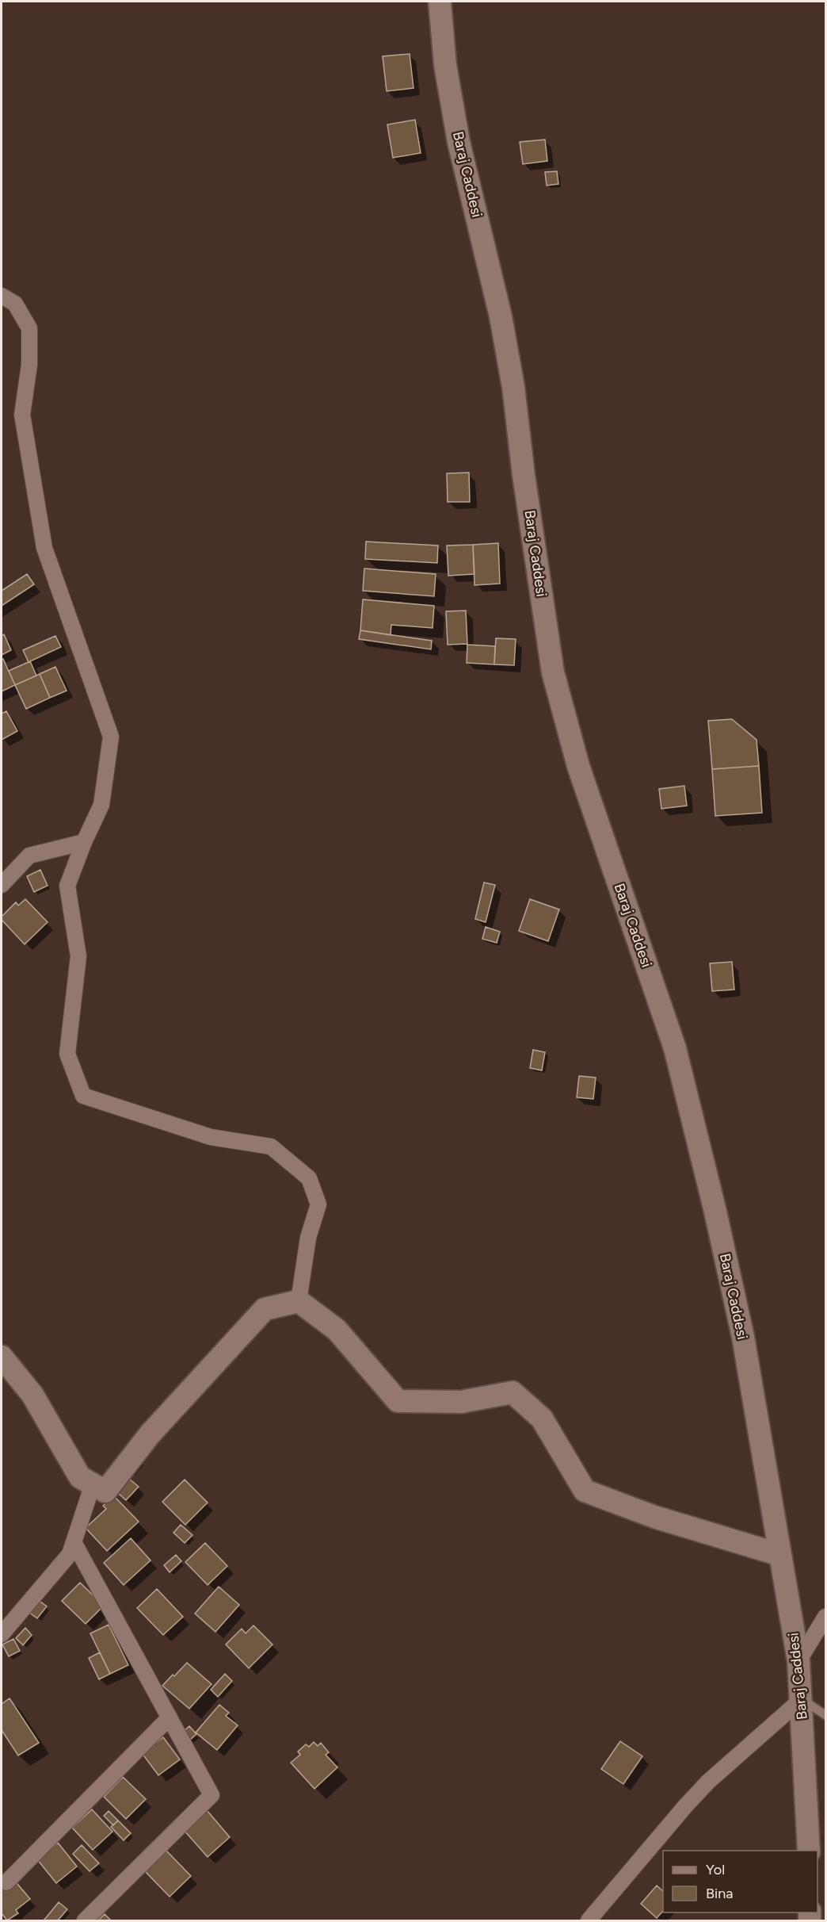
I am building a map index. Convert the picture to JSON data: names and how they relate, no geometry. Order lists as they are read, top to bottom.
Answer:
{
  "streets": {
    "main road": ["Baraj Caddesi"]
  },
  "legend": ["Yol", "Bina"]
}
